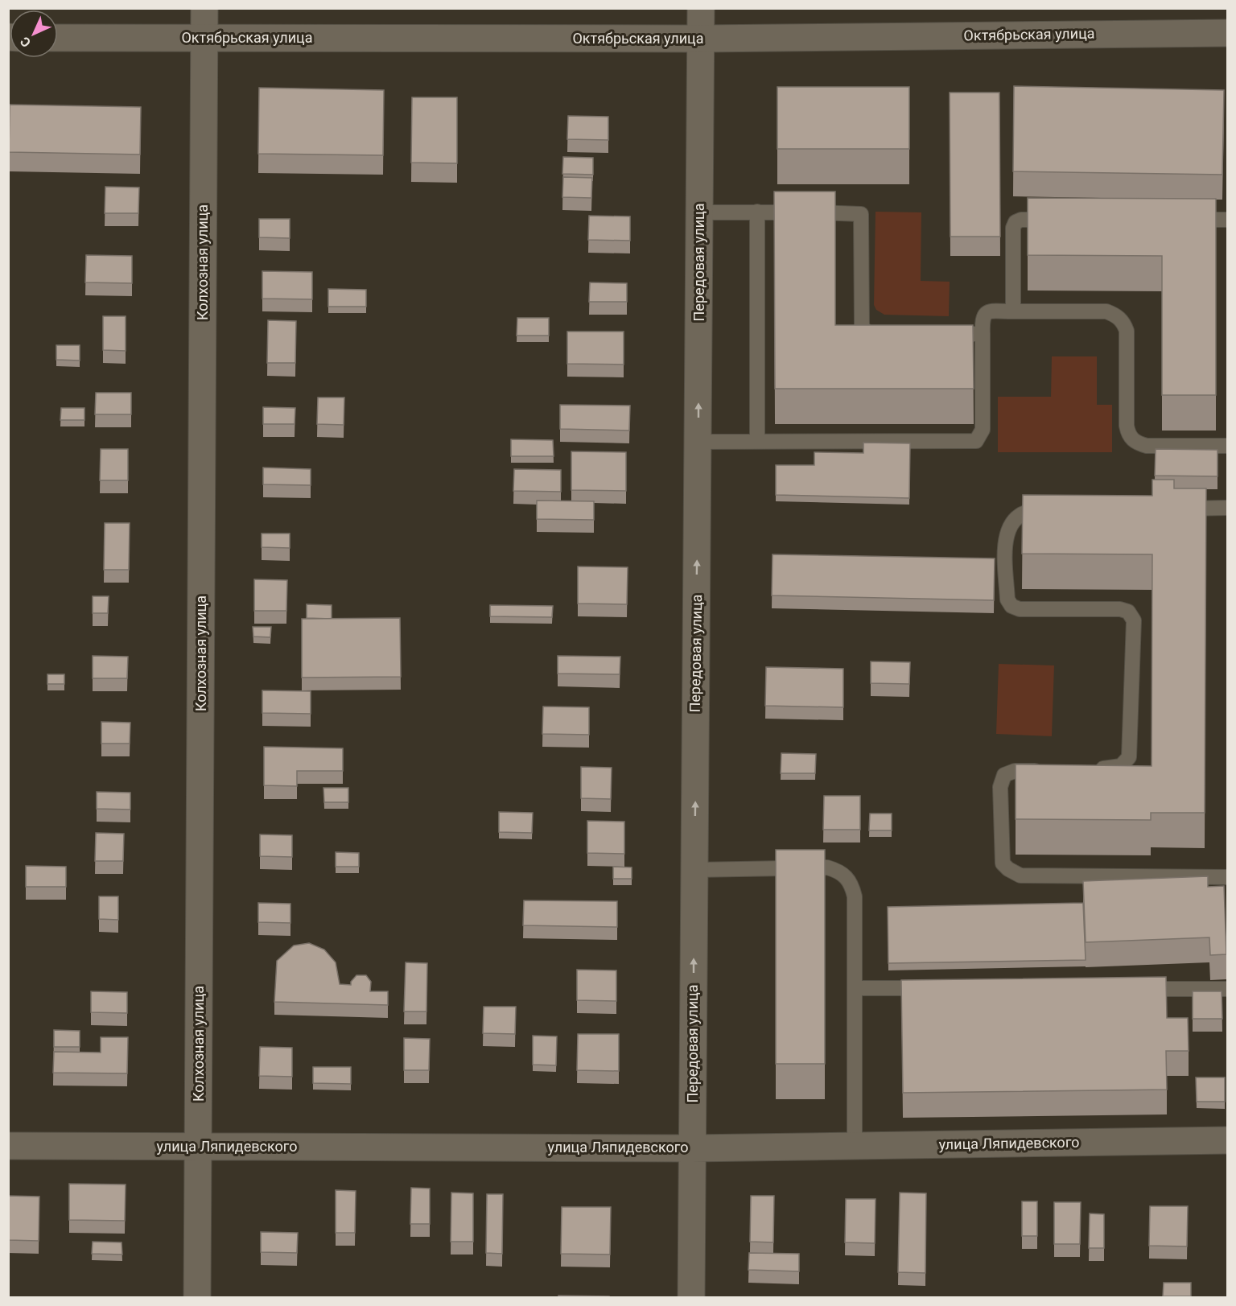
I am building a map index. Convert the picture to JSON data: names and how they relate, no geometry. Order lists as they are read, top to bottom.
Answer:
{
  "streets": {
    "street": [
      "Октябрьская улица",
      "Колхозная улица",
      "Передовая улица",
      "улица Ляпидевского"
    ]
  },
  "crossings": [
    ["Октябрьская улица", "Колхозная улица"],
    ["Октябрьская улица", "Передовая улица"],
    ["Колхозная улица", "улица Ляпидевского"],
    ["Передовая улица", "улица Ляпидевского"]
  ],
  "one_way": ["Передовая улица"],
  "north": "bottom left"
}
